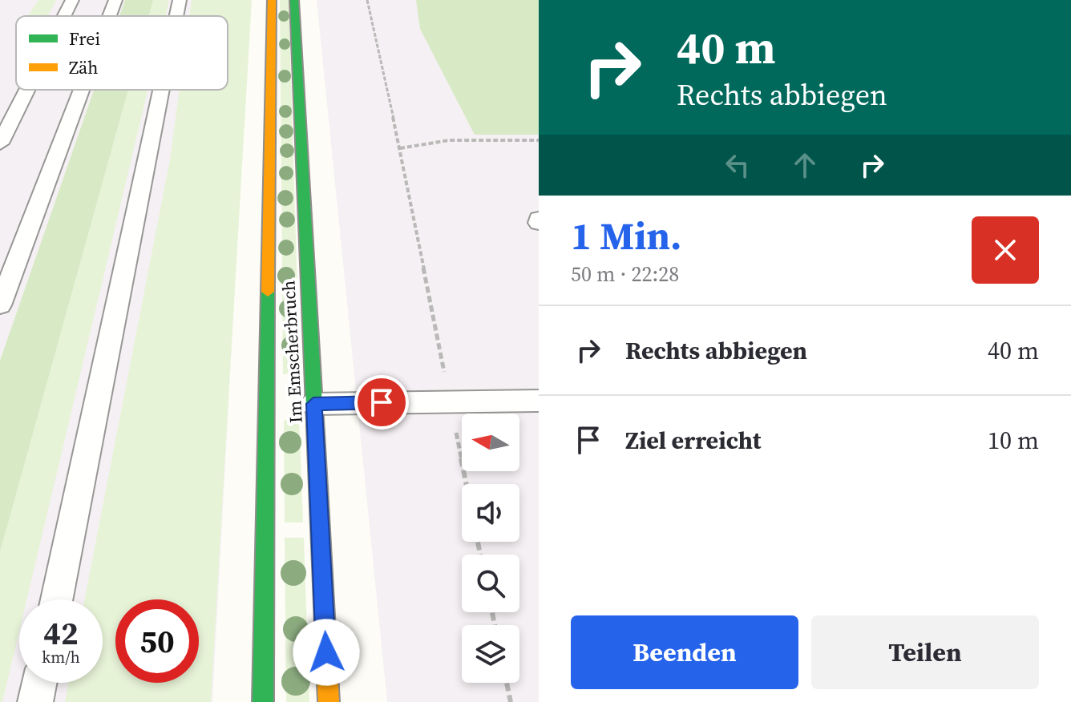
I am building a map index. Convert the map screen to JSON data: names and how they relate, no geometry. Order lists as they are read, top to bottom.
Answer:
{
  "streets": {
    "main road": ["Im Emscherbruch"]
  },
  "legend": ["Frei", "Zäh"],
  "north": "left",
  "page": {
    "turn": ["40 m", "Rechts abbiegen"],
    "heading": ["1 Min.", "50 m · 22:28"],
    "list": [
      {
        "name": "Rechts abbiegen",
        "value": "40 m"
      },
      {
        "name": "Ziel erreicht",
        "value": "10 m"
      }
    ],
    "speed": "42 km/h",
    "limit": "50",
    "buttons": ["Beenden", "Teilen"]
  }
}
